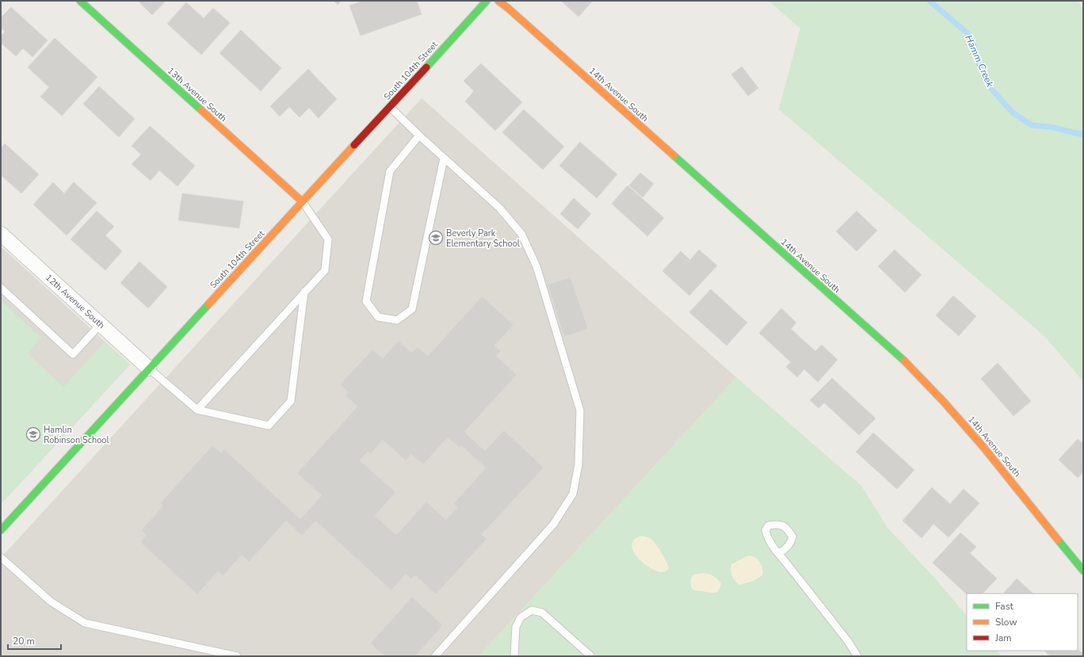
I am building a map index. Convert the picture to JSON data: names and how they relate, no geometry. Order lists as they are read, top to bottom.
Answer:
{
  "streets": {
    "street": [
      "South 104th Street",
      "13th Avenue South",
      "14th Avenue South",
      "12th Avenue South"
    ]
  },
  "crossings": [
    ["South 104th Street", "13th Avenue South"],
    ["South 104th Street", "12th Avenue South"]
  ],
  "water": ["Hamm Creek"],
  "places": {
    "school or university": ["Beverly Park Elementary School", "Hamlin Robinson School"]
  },
  "legend": ["Fast", "Slow", "Jam"],
  "scale_bar": "20 m"
}
